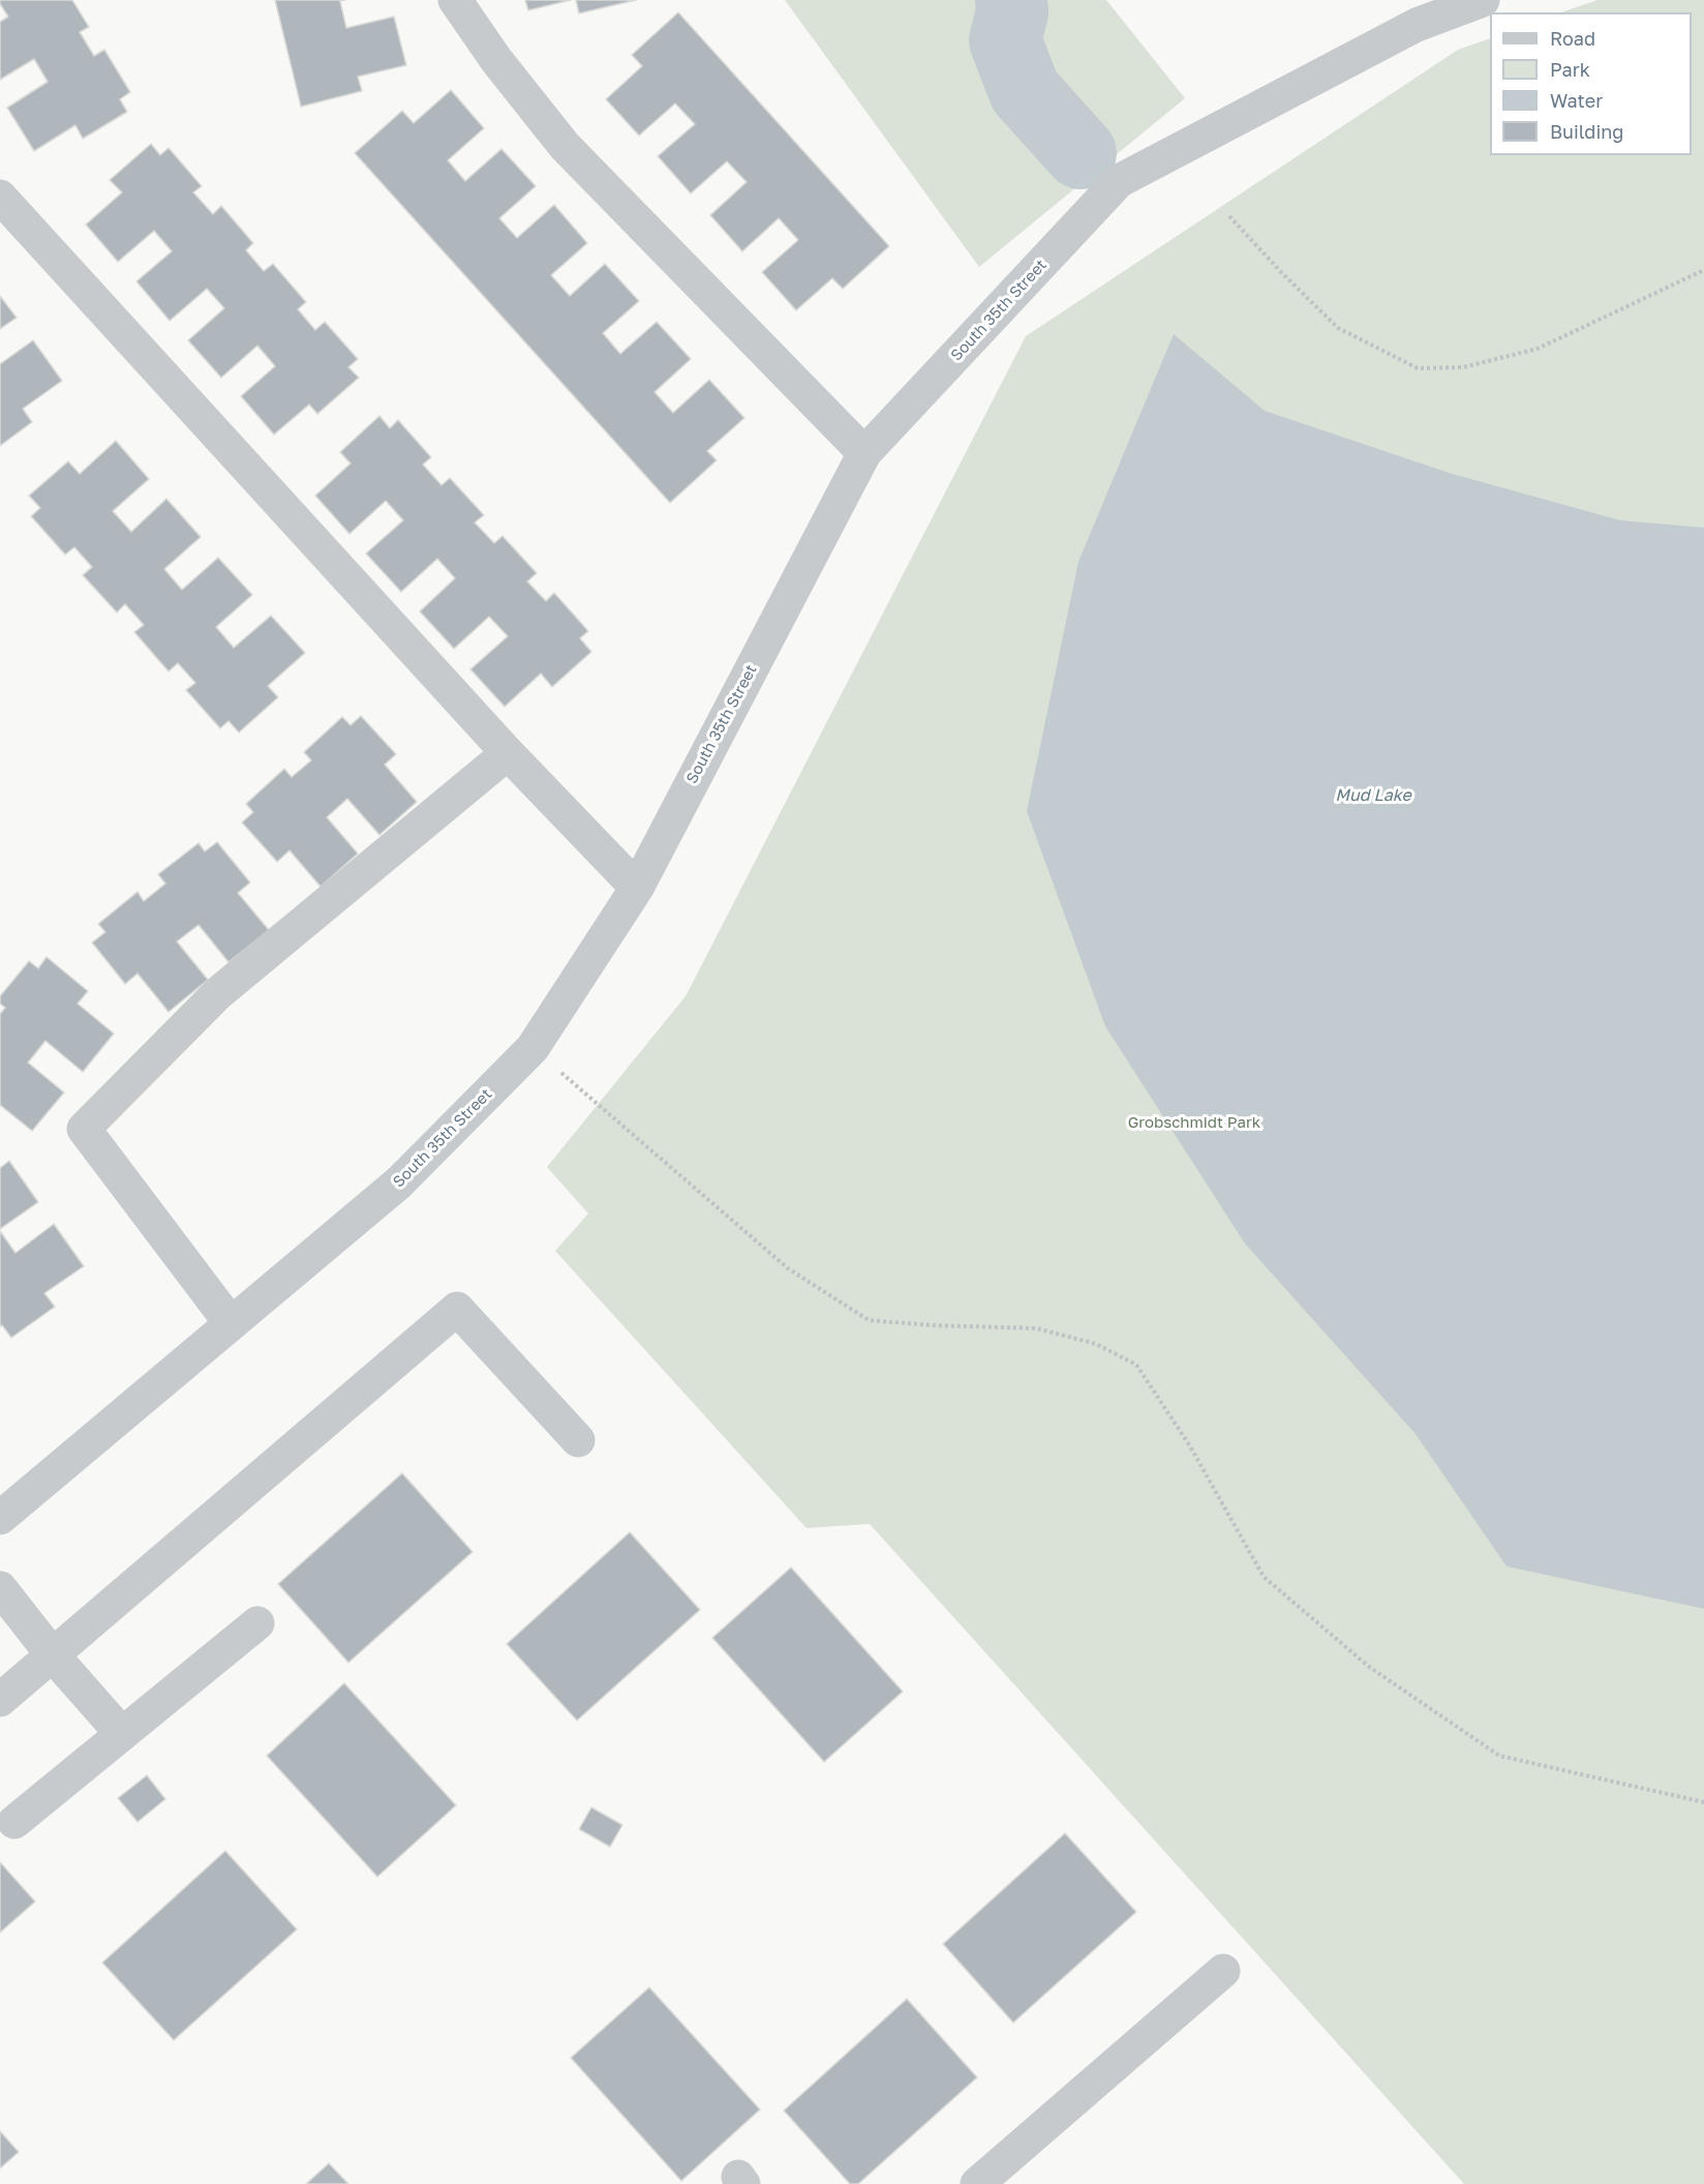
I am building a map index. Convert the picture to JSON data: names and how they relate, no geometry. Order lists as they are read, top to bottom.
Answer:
{
  "streets": {
    "street": ["South 35th Street"]
  },
  "water": ["Mud Lake"],
  "parks": ["Grobschmidt Park"],
  "legend": [
    "Road",
    "Park",
    "Water",
    "Building"
  ]
}
